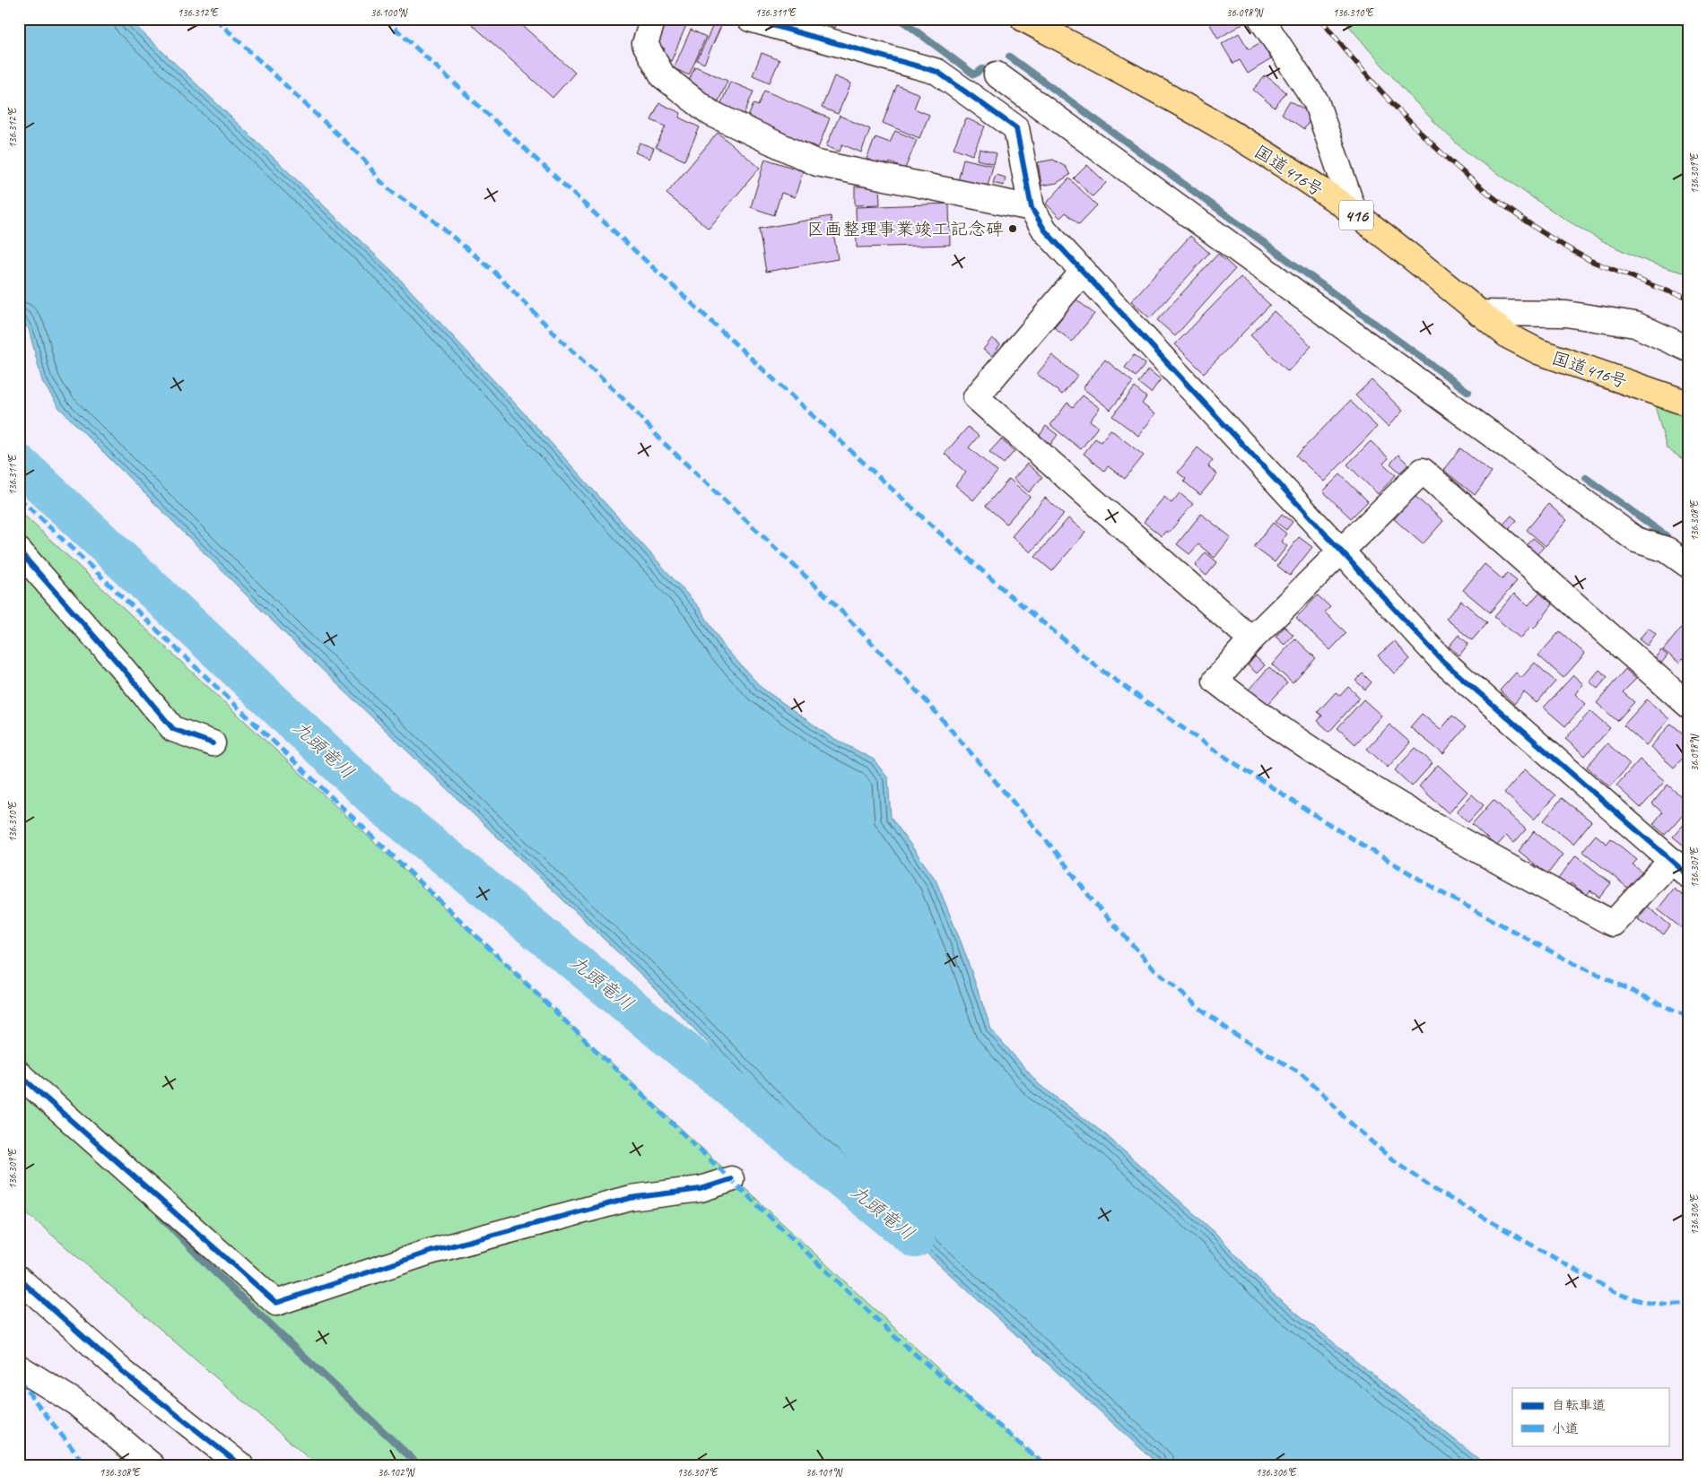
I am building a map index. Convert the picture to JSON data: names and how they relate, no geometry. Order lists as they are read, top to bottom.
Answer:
{
  "streets": {
    "highway": ["国道416号", "416"]
  },
  "water": ["九頭竜川"],
  "places": ["区画整理事業竣工記念碑"],
  "legend": ["自転車道", "小道"],
  "coordinates": [
    "136.312°E",
    "36.100°N",
    "136.311°E",
    "36.098°N",
    "136.310°E",
    "136.309°E",
    "136.308°E",
    "136.307°E",
    "136.306°E",
    "36.102°N",
    "36.101°N"
  ]
}
